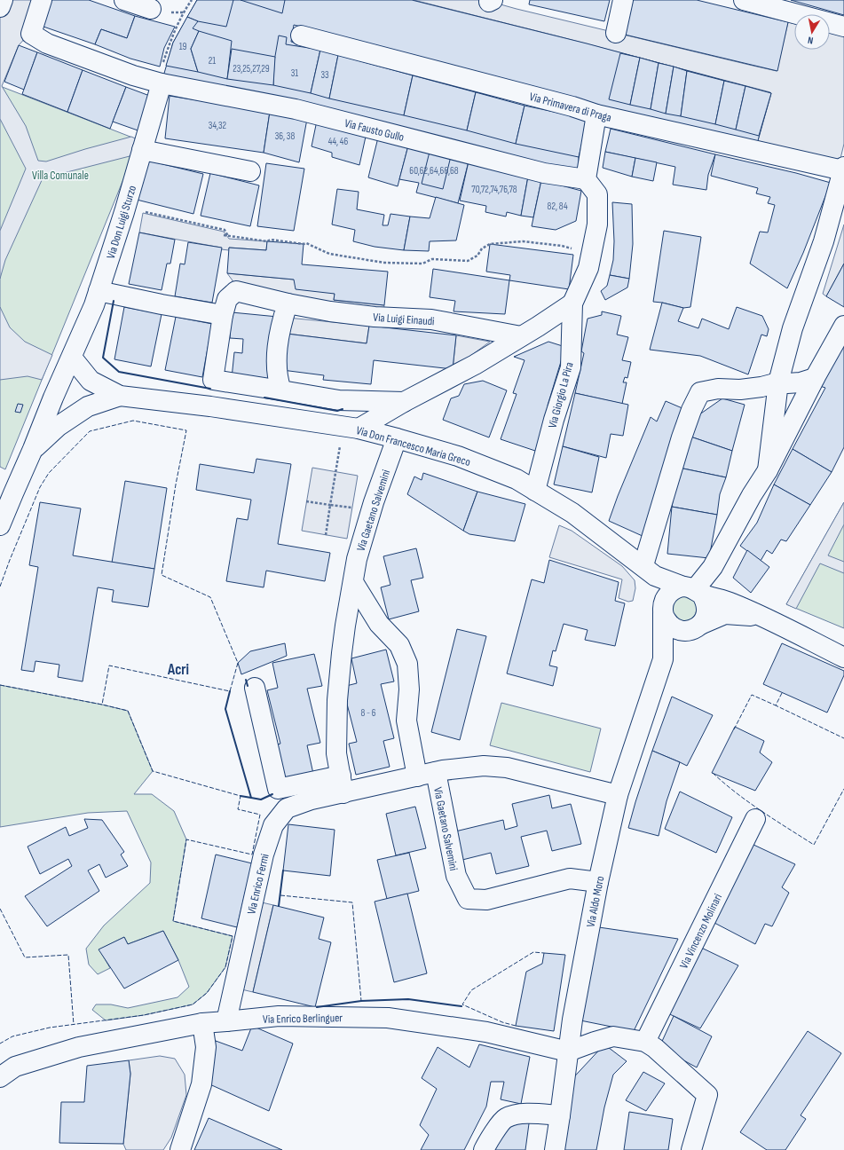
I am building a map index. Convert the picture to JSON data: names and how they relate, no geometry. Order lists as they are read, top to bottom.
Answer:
{
  "streets": {
    "street": [
      "Via Primavera di Praga",
      "Via Fausto Gullo",
      "Via Don Luigi Sturzo",
      "Via Luigi Einaudi",
      "Via Giorgio La Pira",
      "Via Don Francesco Maria Greco",
      "Via Gaetano Salvemini",
      "Via Enrico Fermi",
      "Via Aldo Moro",
      "Via Vincenzo Molinari",
      "Via Enrico Berlinguer"
    ]
  },
  "crossings": [
    ["Via Fausto Gullo", "Via Don Luigi Sturzo"],
    ["Via Fausto Gullo", "Via Giorgio La Pira"],
    ["Via Giorgio La Pira", "Via Don Francesco Maria Greco"],
    ["Via Don Francesco Maria Greco", "Via Gaetano Salvemini"],
    ["Via Don Francesco Maria Greco", "Via Aldo Moro"],
    ["Via Gaetano Salvemini", "Via Enrico Fermi"],
    ["Via Gaetano Salvemini", "Via Aldo Moro"],
    ["Via Enrico Fermi", "Via Enrico Berlinguer"],
    ["Via Aldo Moro", "Via Enrico Berlinguer"]
  ],
  "districts": ["Acri"],
  "parks": ["Villa Comunale"],
  "house_numbers": [
    "19",
    "21",
    "23,25,27,29",
    "31",
    "33",
    "34,32",
    "36, 38",
    "44, 46",
    "60,62,64,66,68",
    "70,72,74,76,78",
    "82, 84",
    "8 - 6"
  ],
  "north": "bottom"
}
